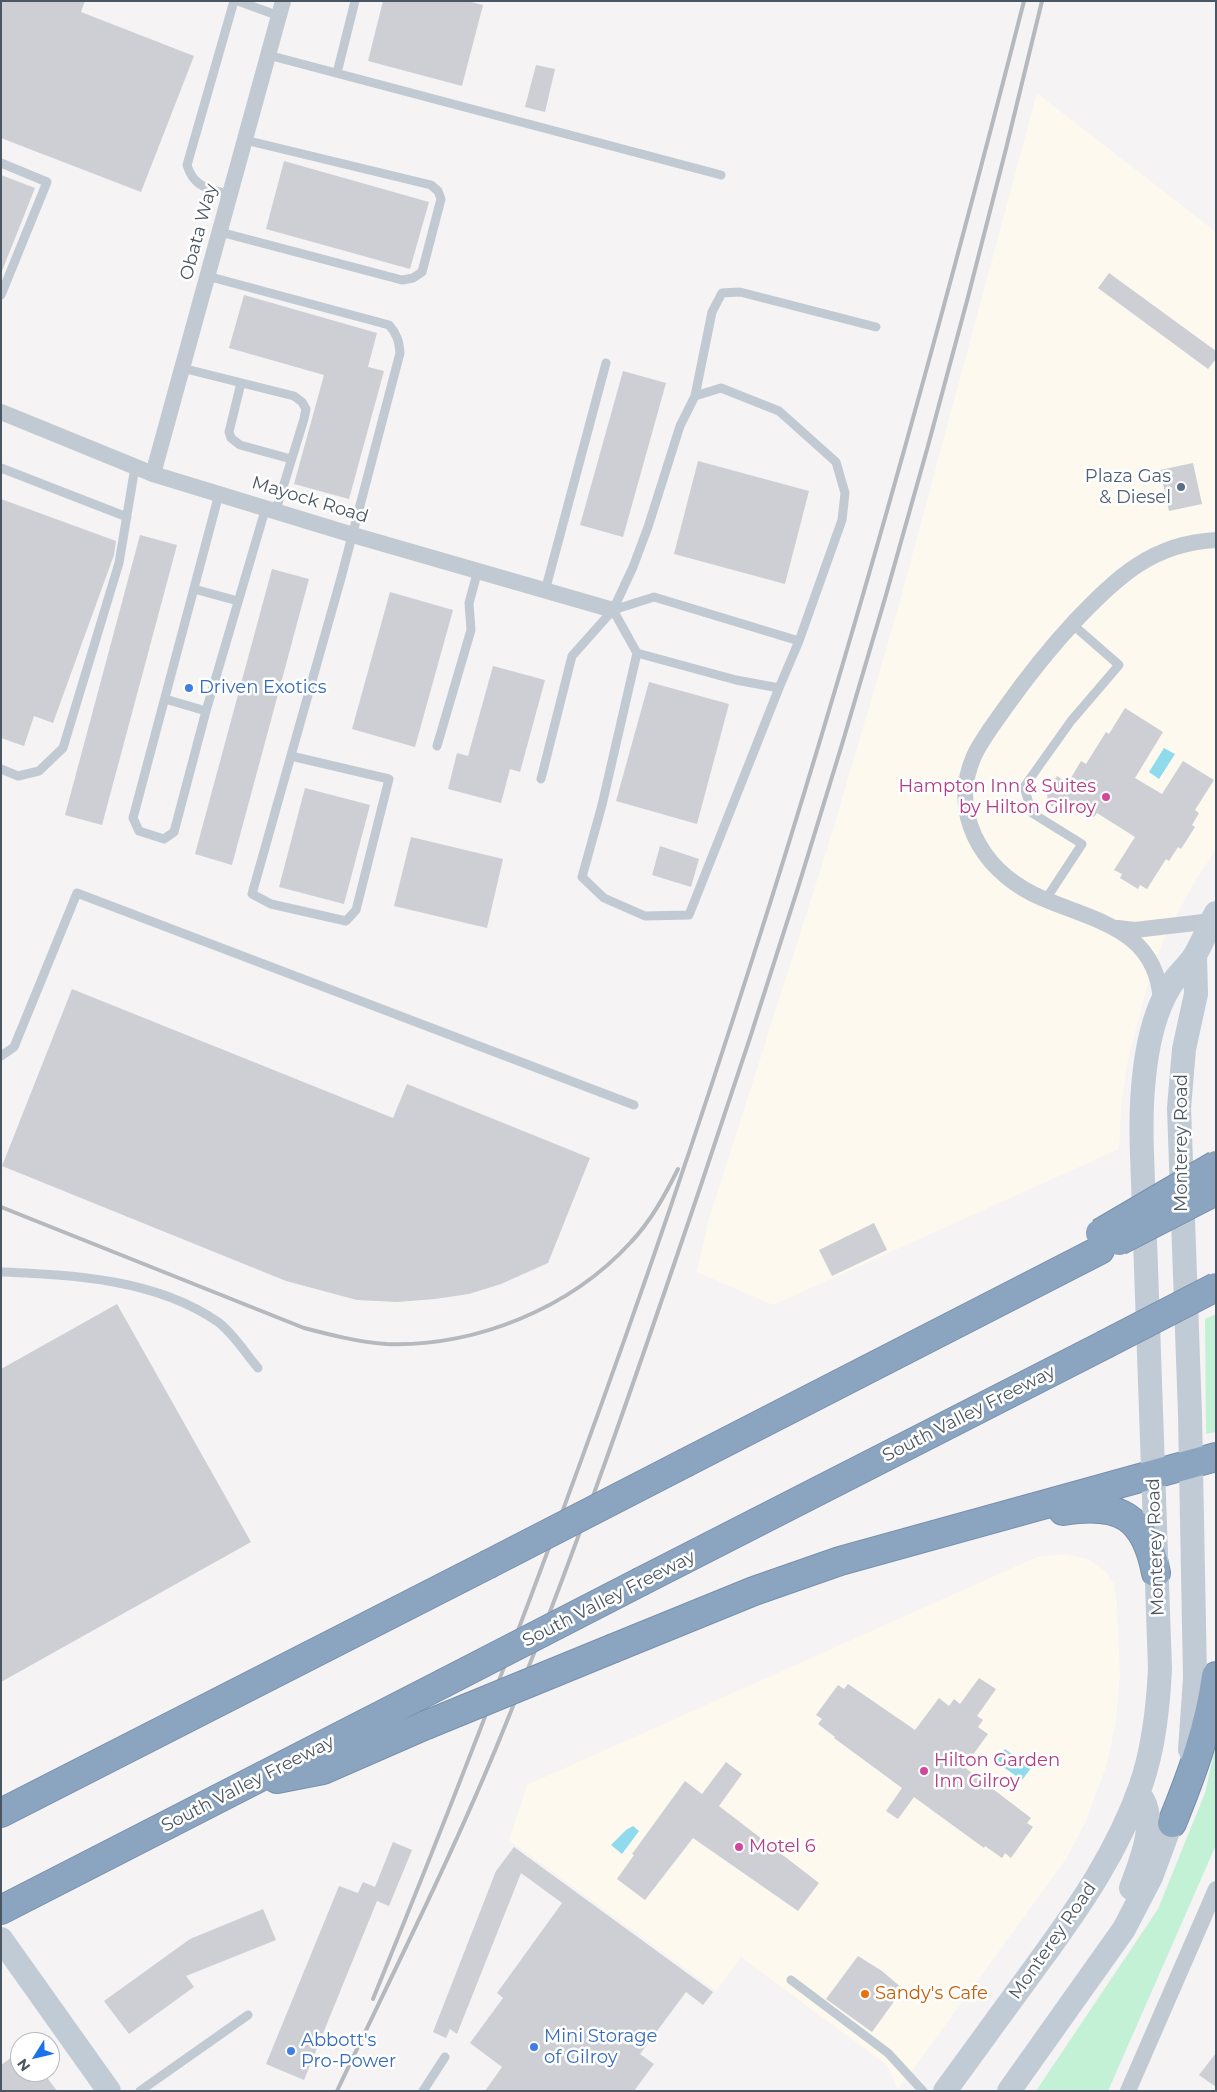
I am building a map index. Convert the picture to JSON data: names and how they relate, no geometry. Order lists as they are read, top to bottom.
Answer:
{
  "streets": {
    "highway": ["South Valley Freeway"],
    "main road": ["Monterey Road"],
    "street": ["Obata Way", "Mayock Road"]
  },
  "crossings": [
    ["Obata Way", "Mayock Road"]
  ],
  "places": [
    "Plaza Gas & Diesel",
    "Driven Exotics",
    "Hampton Inn & Suites by Hilton Gilroy",
    "Hilton Garden Inn Gilroy",
    "Motel 6",
    "Sandy's Cafe",
    "Mini Storage of Gilroy",
    "Abbott's Pro-Power"
  ],
  "north": "bottom left"
}
